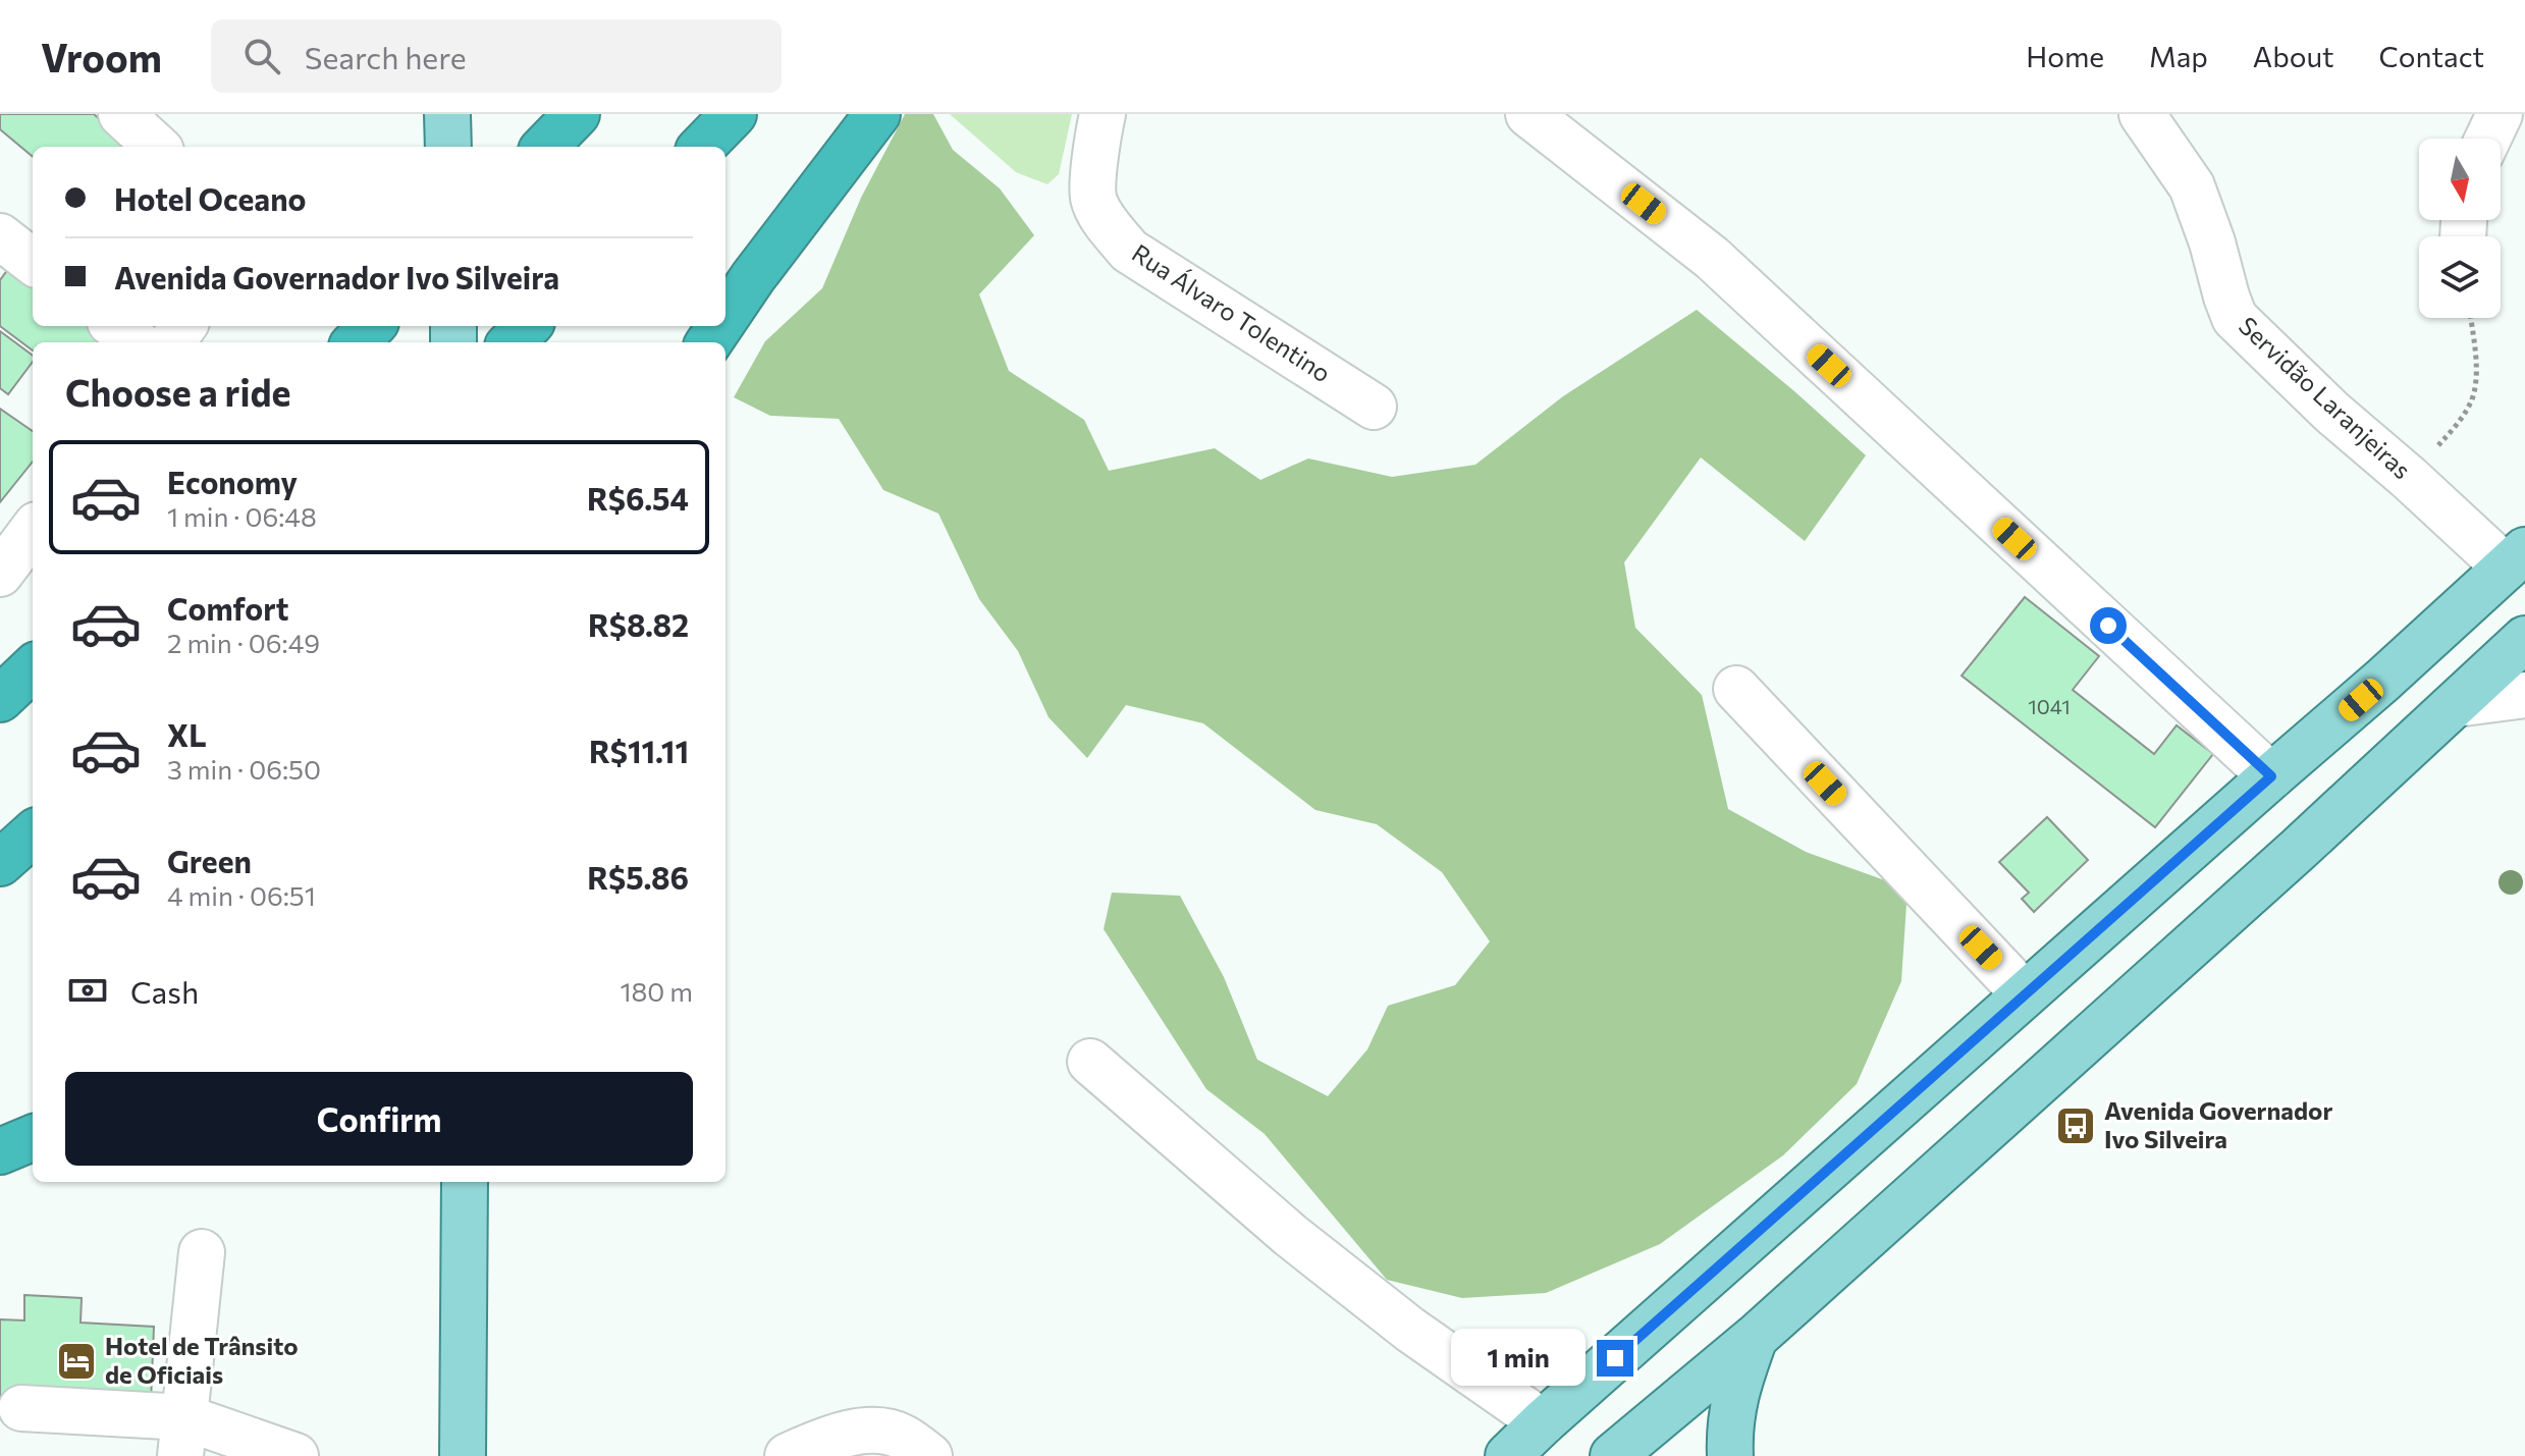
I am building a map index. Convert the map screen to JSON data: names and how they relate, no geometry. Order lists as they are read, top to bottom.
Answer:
{
  "streets": {
    "street": ["Rua Álvaro Tolentino", "Servidão Laranjeiras"]
  },
  "places": {
    "bus stop": ["Avenida Governador Ivo Silveira"],
    "hotel": ["Hotel de Trânsito de Oficiais"]
  },
  "house_numbers": ["1041"],
  "north": "bottom",
  "page": {
    "header": "Vroom",
    "search": "Search here",
    "nav": [
      "Home",
      "Map",
      "About",
      "Contact"
    ],
    "banner": ["Hotel Oceano", "Avenida Governador Ivo Silveira"],
    "heading": "Choose a ride",
    "list": [
      {
        "name": "Economy",
        "note": "1 min · 06:48",
        "value": "R$6.54"
      },
      {
        "name": "Comfort",
        "note": "2 min · 06:49",
        "value": "R$8.82"
      },
      {
        "name": "XL",
        "note": "3 min · 06:50",
        "value": "R$11.11"
      },
      {
        "name": "Green",
        "note": "4 min · 06:51",
        "value": "R$5.86"
      }
    ],
    "pay": ["Cash", "180 m"],
    "buttons": "Confirm",
    "bubble": "1 min"
  }
}
